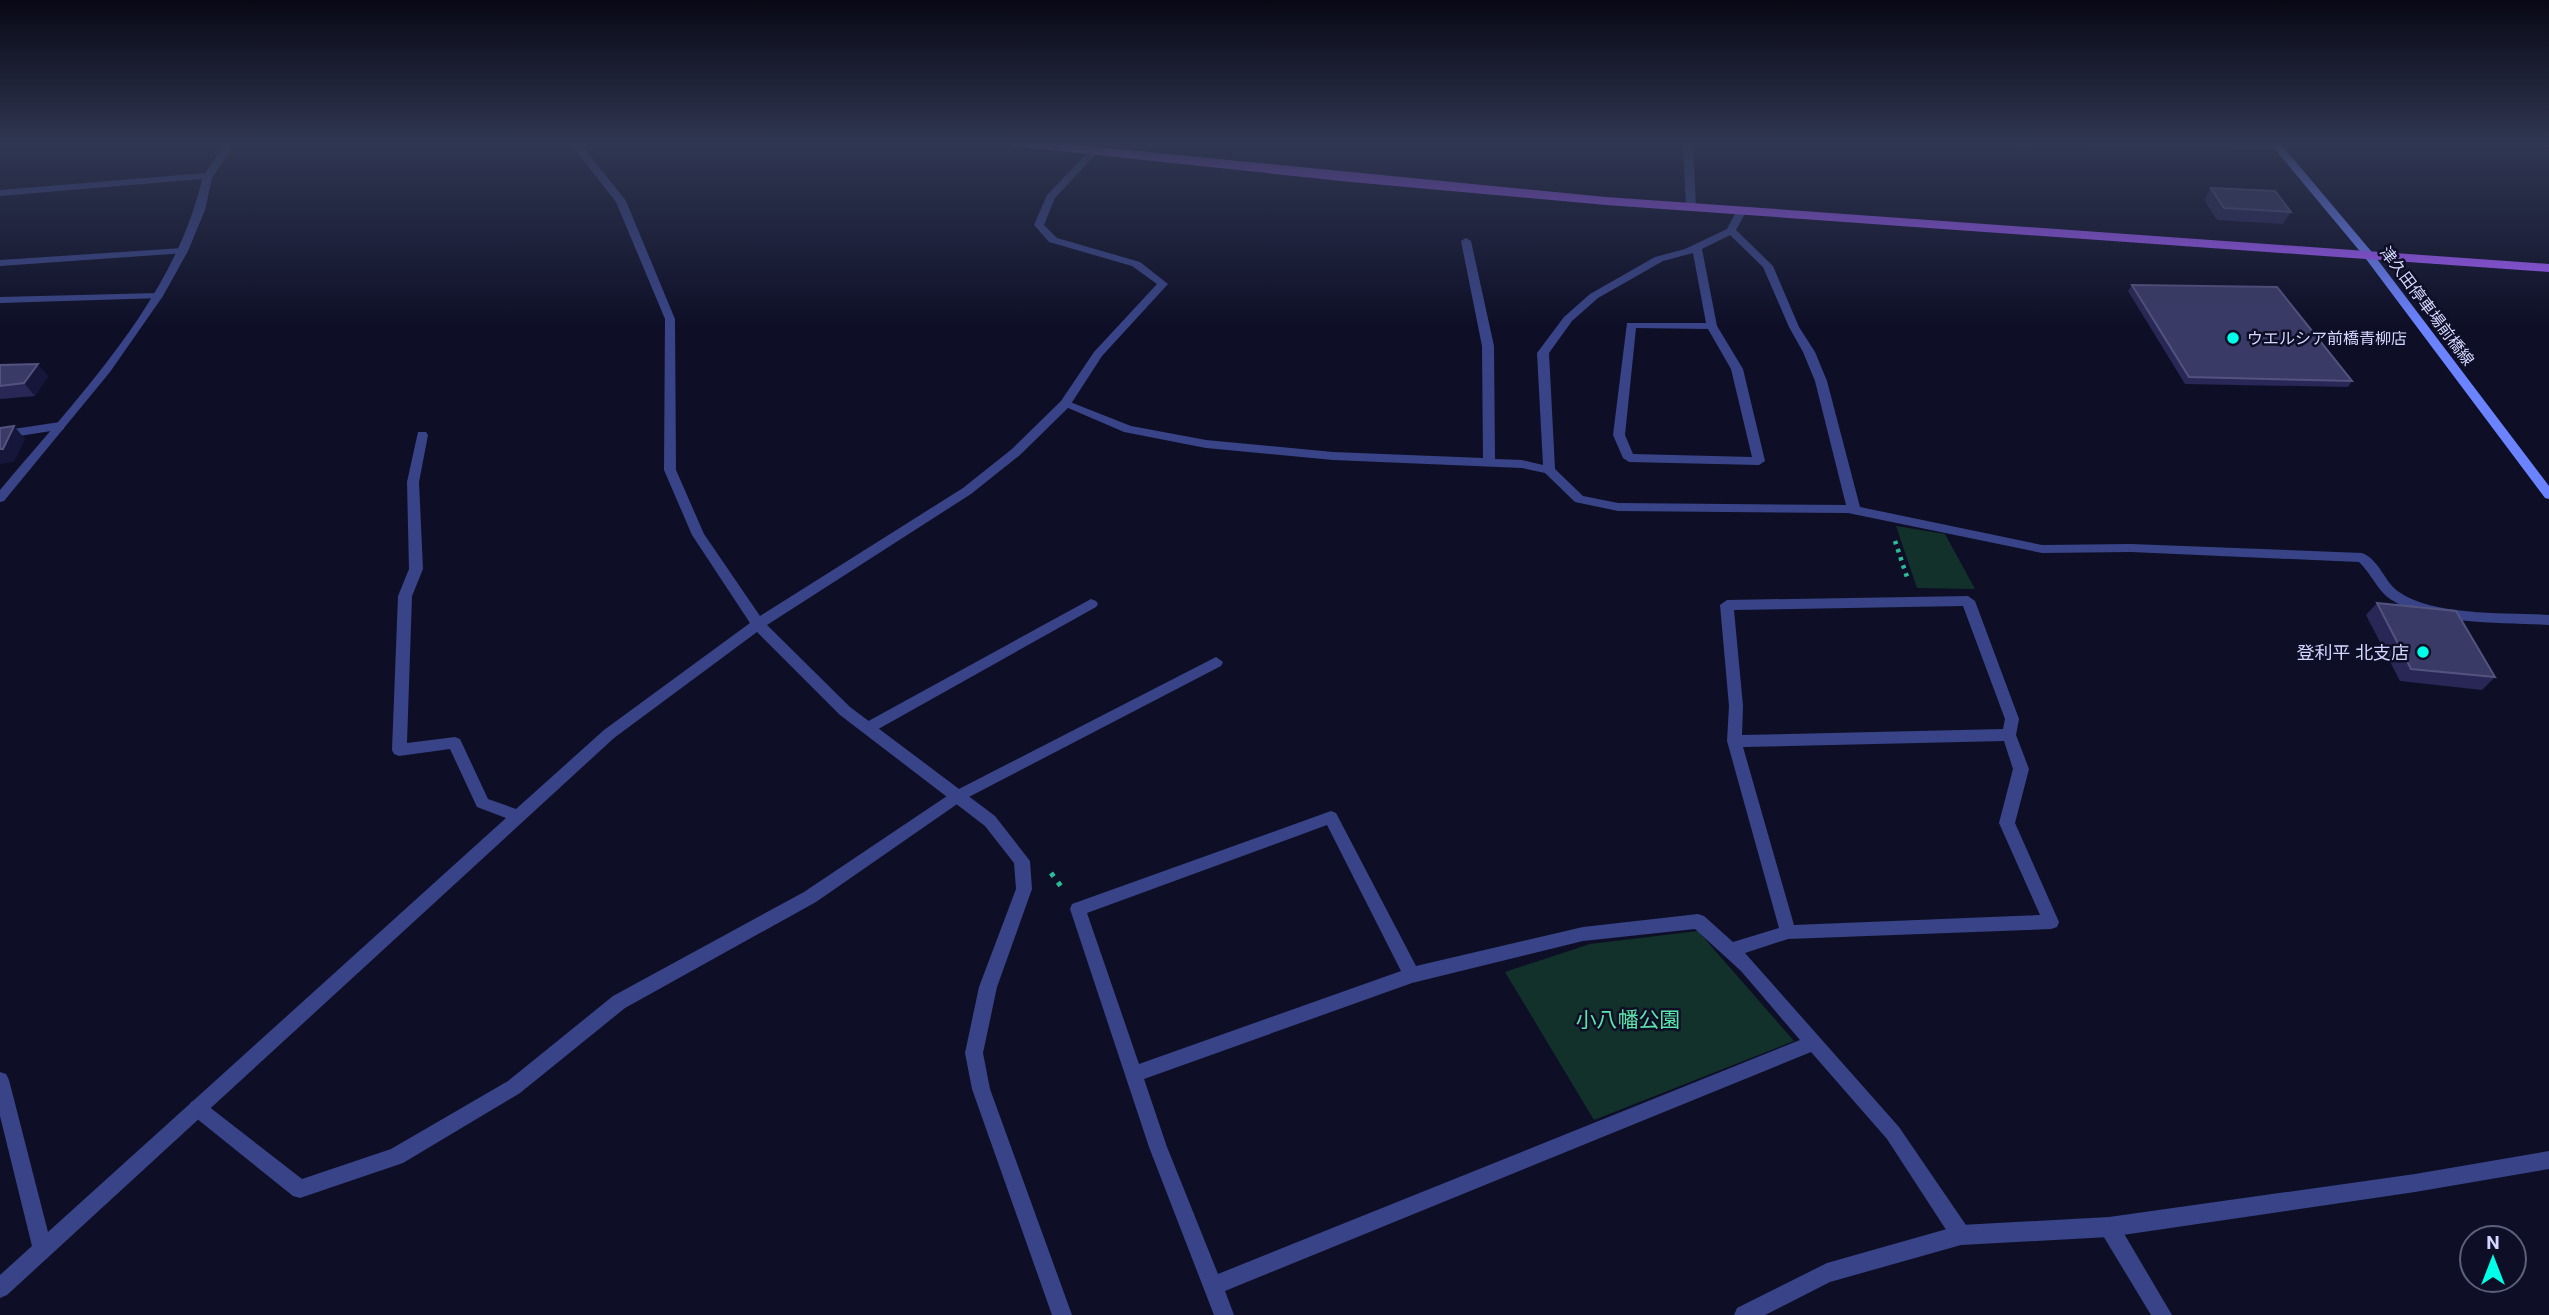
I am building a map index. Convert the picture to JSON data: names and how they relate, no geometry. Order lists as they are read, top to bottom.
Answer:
{
  "streets": {
    "main road": ["津久田停車場前橋線"]
  },
  "parks": ["小八幡公園"],
  "places": ["ウエルシア前橋青柳店", "登利平 北支店"],
  "north": "top"
}
